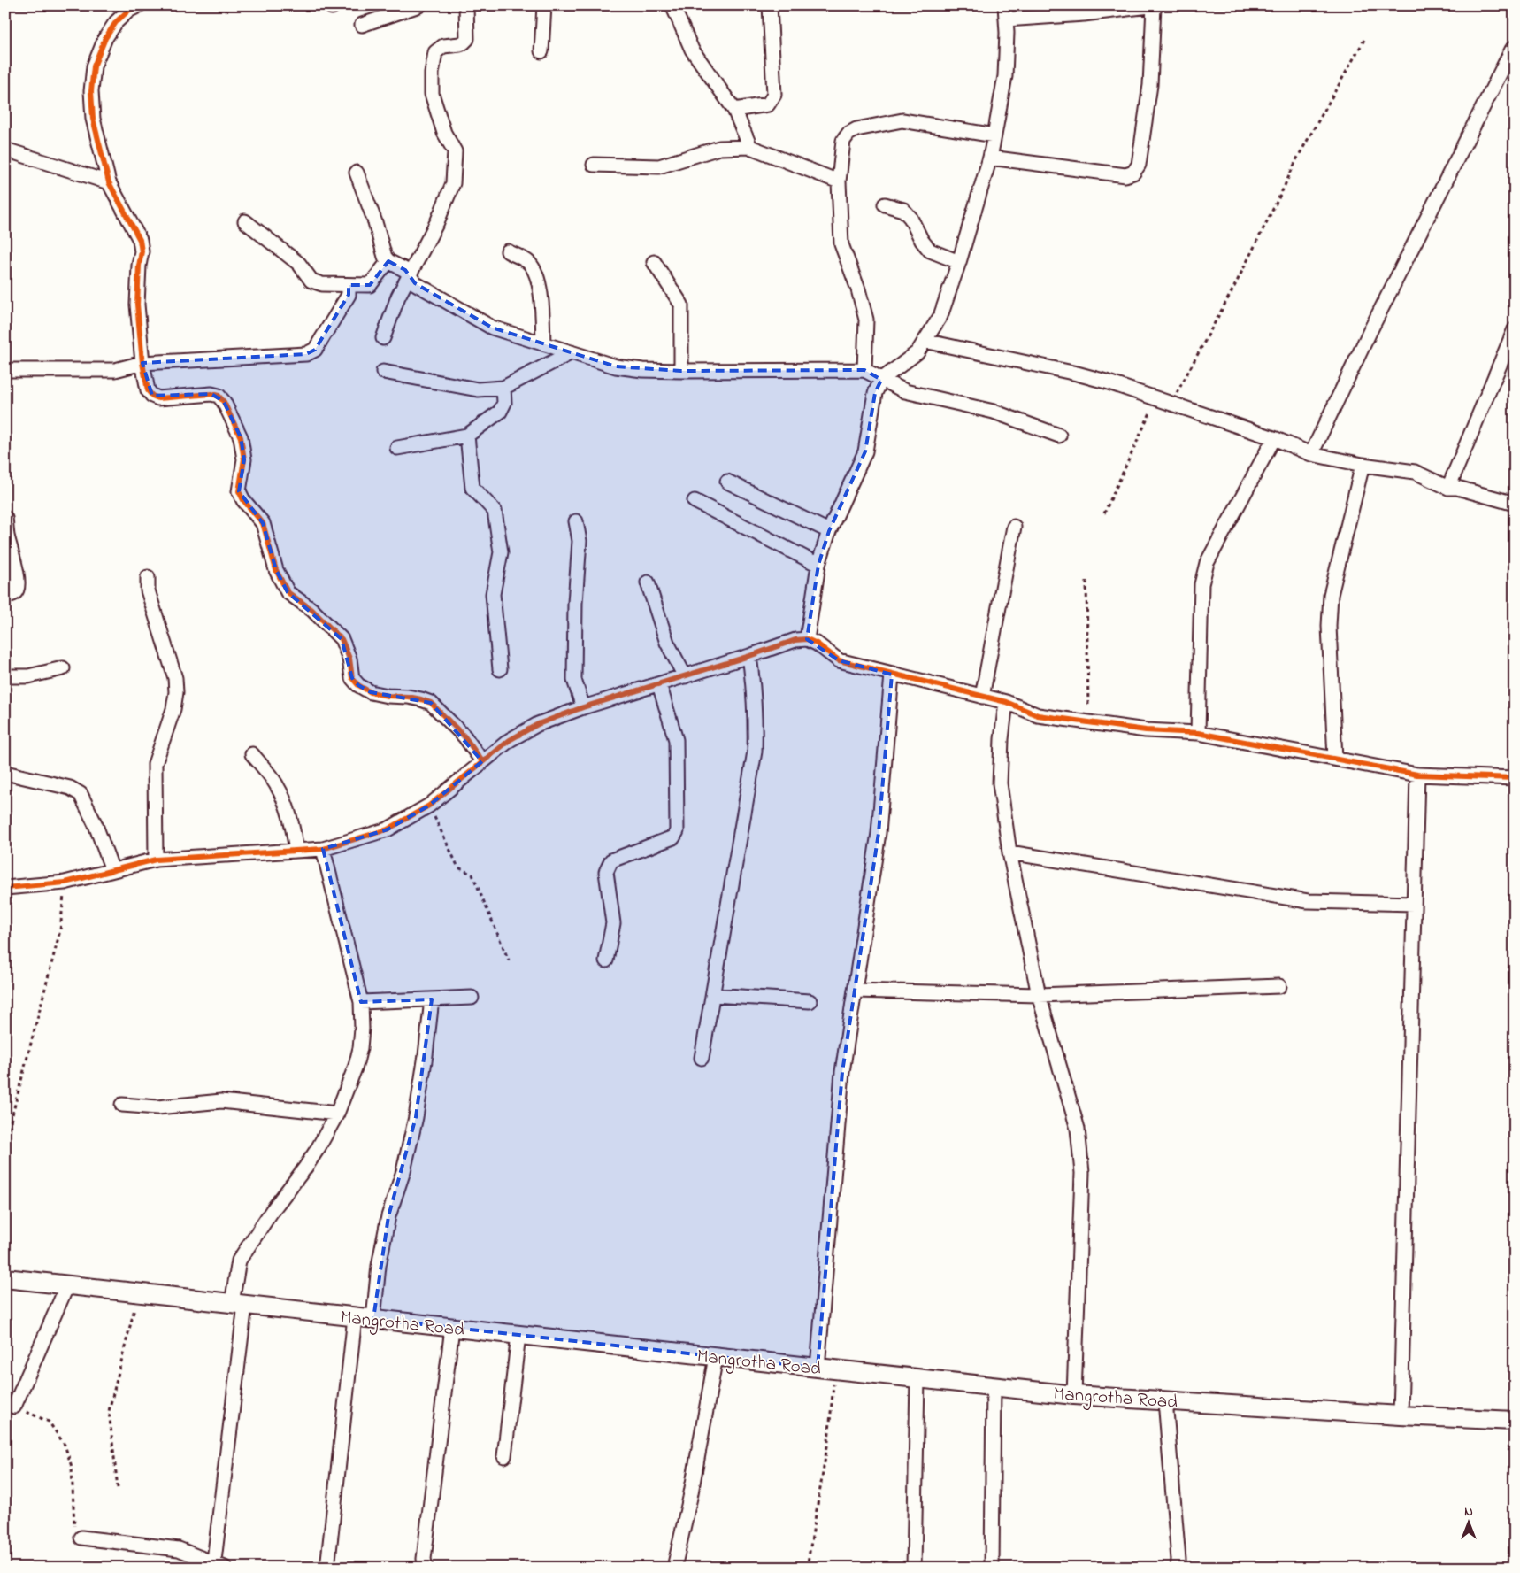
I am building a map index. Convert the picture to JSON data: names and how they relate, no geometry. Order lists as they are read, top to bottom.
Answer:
{
  "streets": {
    "main road": ["Mangrotha Road"]
  },
  "north": "top"
}
